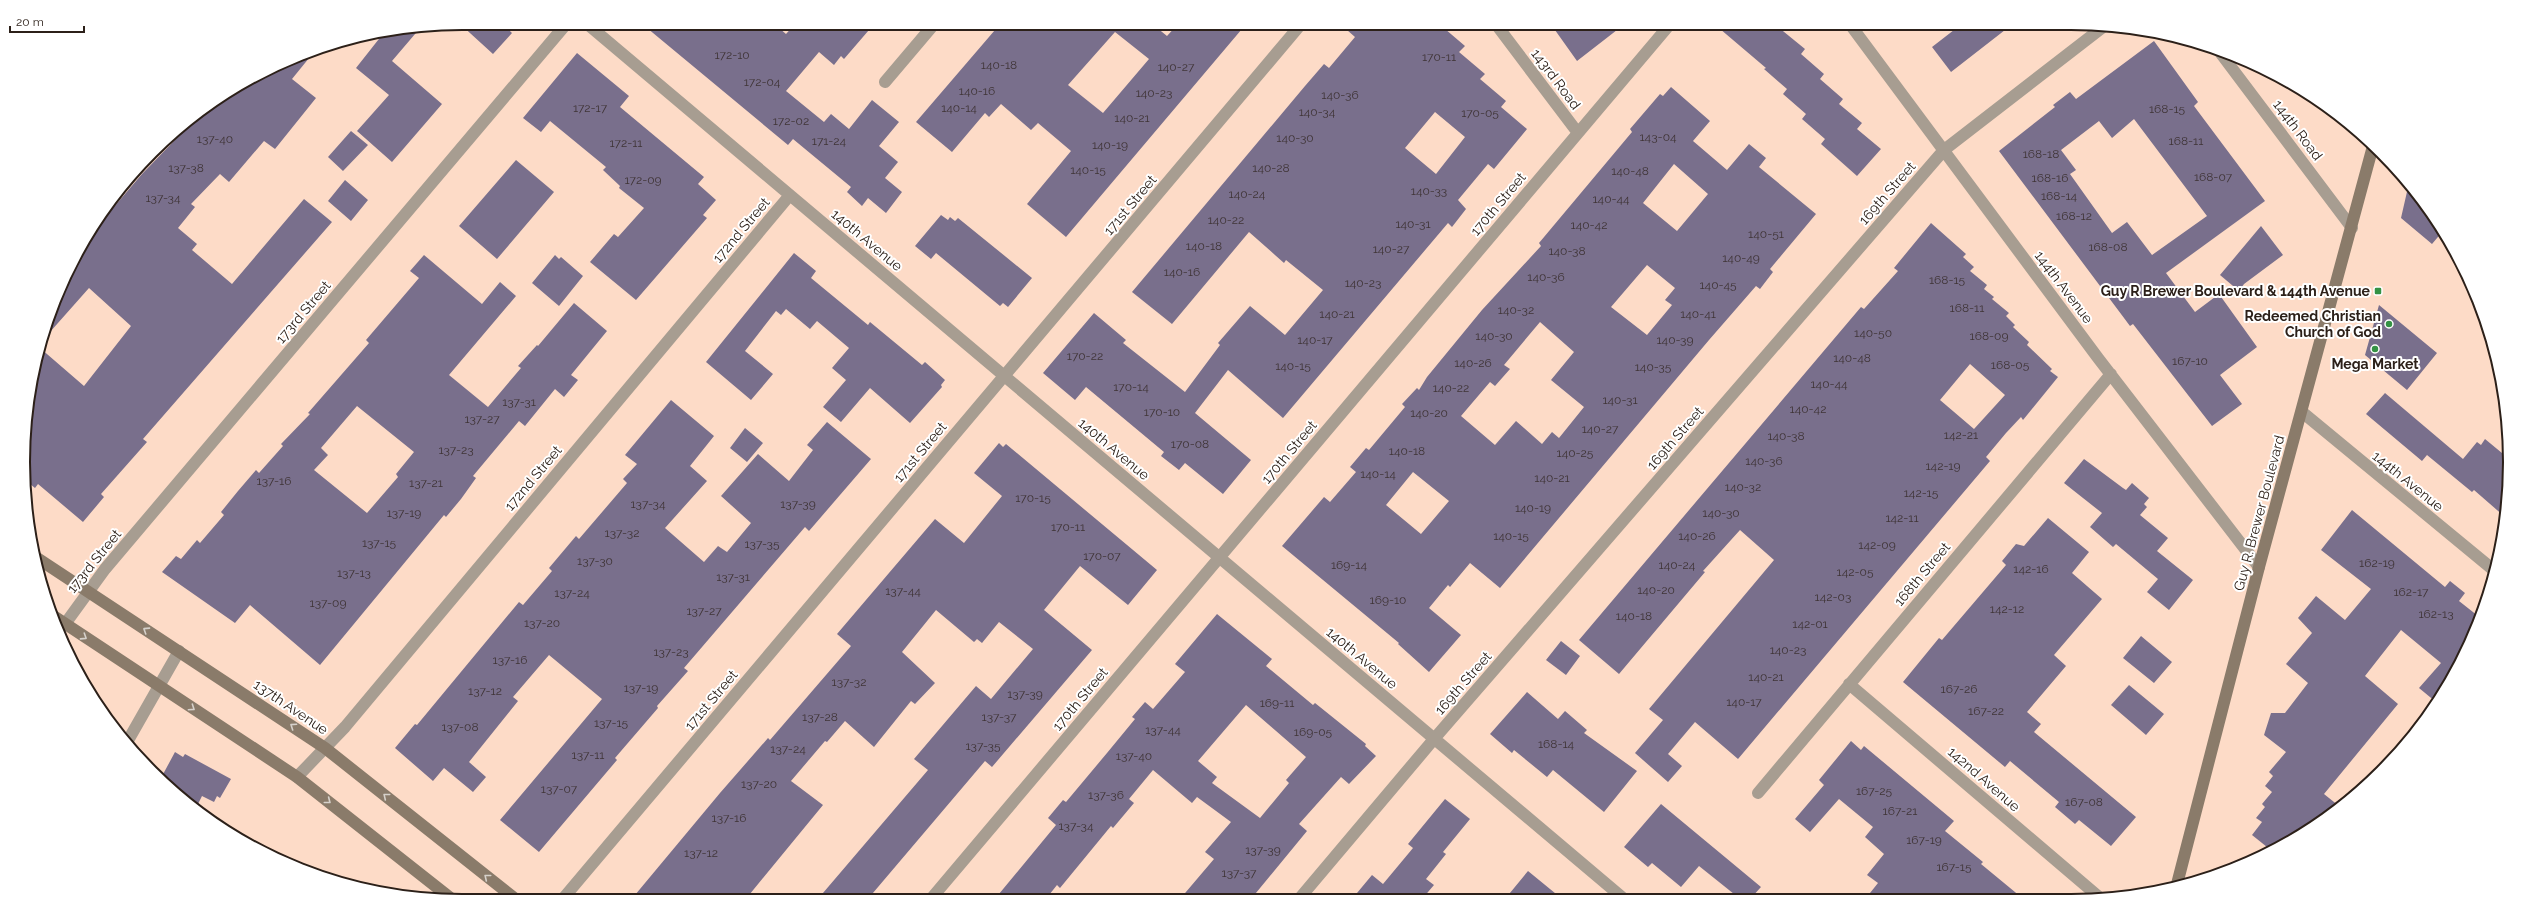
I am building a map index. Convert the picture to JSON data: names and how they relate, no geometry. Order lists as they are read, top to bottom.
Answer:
{
  "streets": {
    "street": [
      "143rd Road",
      "144th Road",
      "169th Street",
      "170th Street",
      "171st Street",
      "172nd Street",
      "140th Avenue",
      "144th Avenue",
      "173rd Street",
      "Guy R. Brewer Boulevard",
      "168th Street",
      "137th Avenue",
      "142nd Avenue"
    ]
  },
  "crossings": [
    ["143rd Road", "170th Street"],
    ["144th Road", "Guy R. Brewer Boulevard"],
    ["169th Street", "140th Avenue"],
    ["169th Street", "144th Avenue"],
    ["170th Street", "140th Avenue"],
    ["171st Street", "140th Avenue"],
    ["172nd Street", "140th Avenue"],
    ["172nd Street", "137th Avenue"],
    ["144th Avenue", "Guy R. Brewer Boulevard"],
    ["144th Avenue", "168th Street"],
    ["173rd Street", "137th Avenue"],
    ["168th Street", "142nd Avenue"]
  ],
  "places": {
    "transit": ["Guy R Brewer Boulevard & 144th Avenue"],
    "other": ["Redeemed Christian Church of God", "Mega Market"]
  },
  "house_numbers": [
    "172-10",
    "170-11",
    "140-18",
    "140-27",
    "172-04",
    "140-16",
    "140-23",
    "140-36",
    "172-17",
    "140-14",
    "168-15",
    "140-34",
    "170-05",
    "140-21",
    "172-02",
    "143-04",
    "140-30",
    "137-40",
    "171-24",
    "168-11",
    "172-11",
    "140-19",
    "168-18",
    "137-38",
    "140-28",
    "140-15",
    "140-48",
    "168-07",
    "168-16",
    "172-09",
    "140-33",
    "140-24",
    "168-14",
    "137-34",
    "140-44",
    "168-12",
    "140-22",
    "140-31",
    "140-42",
    "140-51",
    "140-18",
    "168-08",
    "140-27",
    "140-38",
    "140-49",
    "140-16",
    "140-36",
    "168-15",
    "140-23",
    "140-45",
    "168-11",
    "140-32",
    "140-21",
    "140-41",
    "140-50",
    "140-30",
    "168-09",
    "140-17",
    "140-39",
    "170-22",
    "140-48",
    "167-10",
    "140-26",
    "168-05",
    "140-15",
    "140-35",
    "140-44",
    "170-14",
    "140-22",
    "140-31",
    "137-31",
    "140-42",
    "170-10",
    "140-20",
    "137-27",
    "140-27",
    "142-21",
    "140-38",
    "170-08",
    "137-23",
    "140-18",
    "140-25",
    "140-36",
    "142-19",
    "140-14",
    "140-21",
    "137-16",
    "137-21",
    "140-32",
    "142-15",
    "170-15",
    "137-34",
    "137-39",
    "140-19",
    "137-19",
    "140-30",
    "142-11",
    "170-11",
    "137-32",
    "140-15",
    "140-26",
    "137-15",
    "137-35",
    "142-09",
    "170-07",
    "137-30",
    "162-19",
    "169-14",
    "140-24",
    "142-16",
    "142-05",
    "137-13",
    "137-31",
    "140-20",
    "137-44",
    "162-17",
    "137-24",
    "142-03",
    "169-10",
    "137-09",
    "142-12",
    "137-27",
    "162-13",
    "140-18",
    "137-20",
    "142-01",
    "140-23",
    "137-23",
    "137-16",
    "140-21",
    "137-32",
    "137-19",
    "167-26",
    "137-12",
    "137-39",
    "140-17",
    "169-11",
    "167-22",
    "137-28",
    "137-37",
    "137-15",
    "137-08",
    "137-44",
    "169-05",
    "168-14",
    "137-35",
    "137-24",
    "137-11",
    "137-40",
    "137-20",
    "137-07",
    "167-25",
    "137-36",
    "167-08",
    "167-21",
    "137-16",
    "137-34",
    "167-19",
    "137-39",
    "137-12",
    "167-15",
    "137-37"
  ],
  "scale_bar": "20 m"
}
